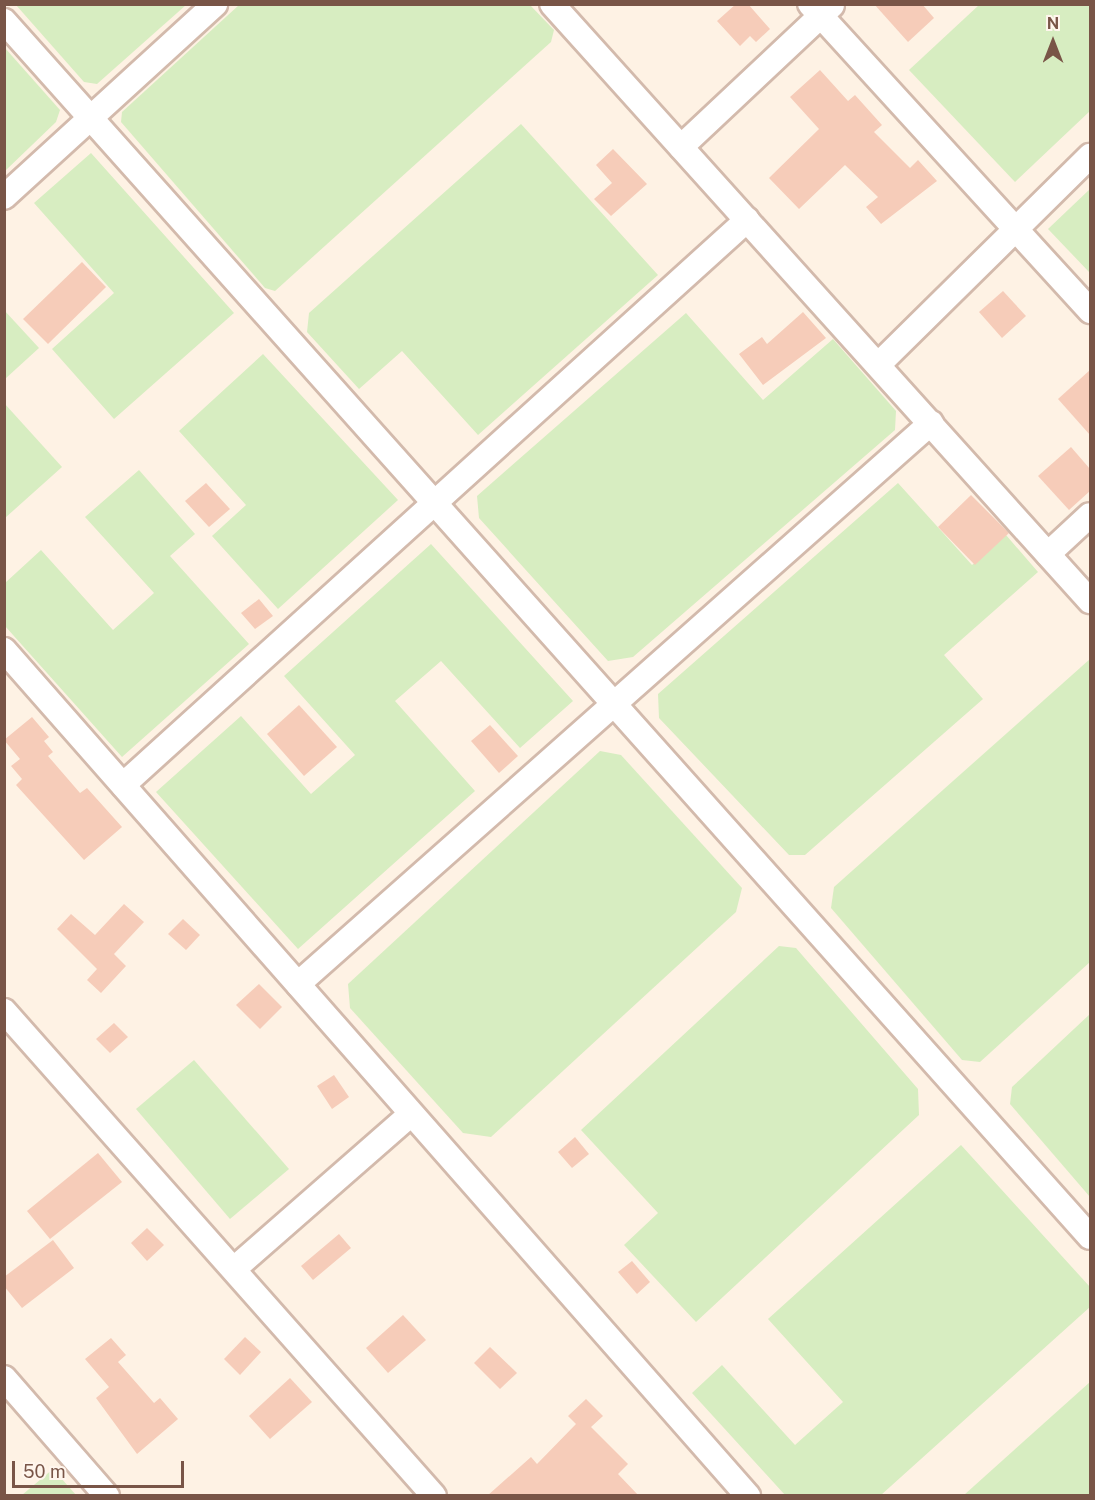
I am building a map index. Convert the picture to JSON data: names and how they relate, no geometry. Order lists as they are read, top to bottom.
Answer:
{
  "scale_bar": "50 m",
  "north": "top"
}
